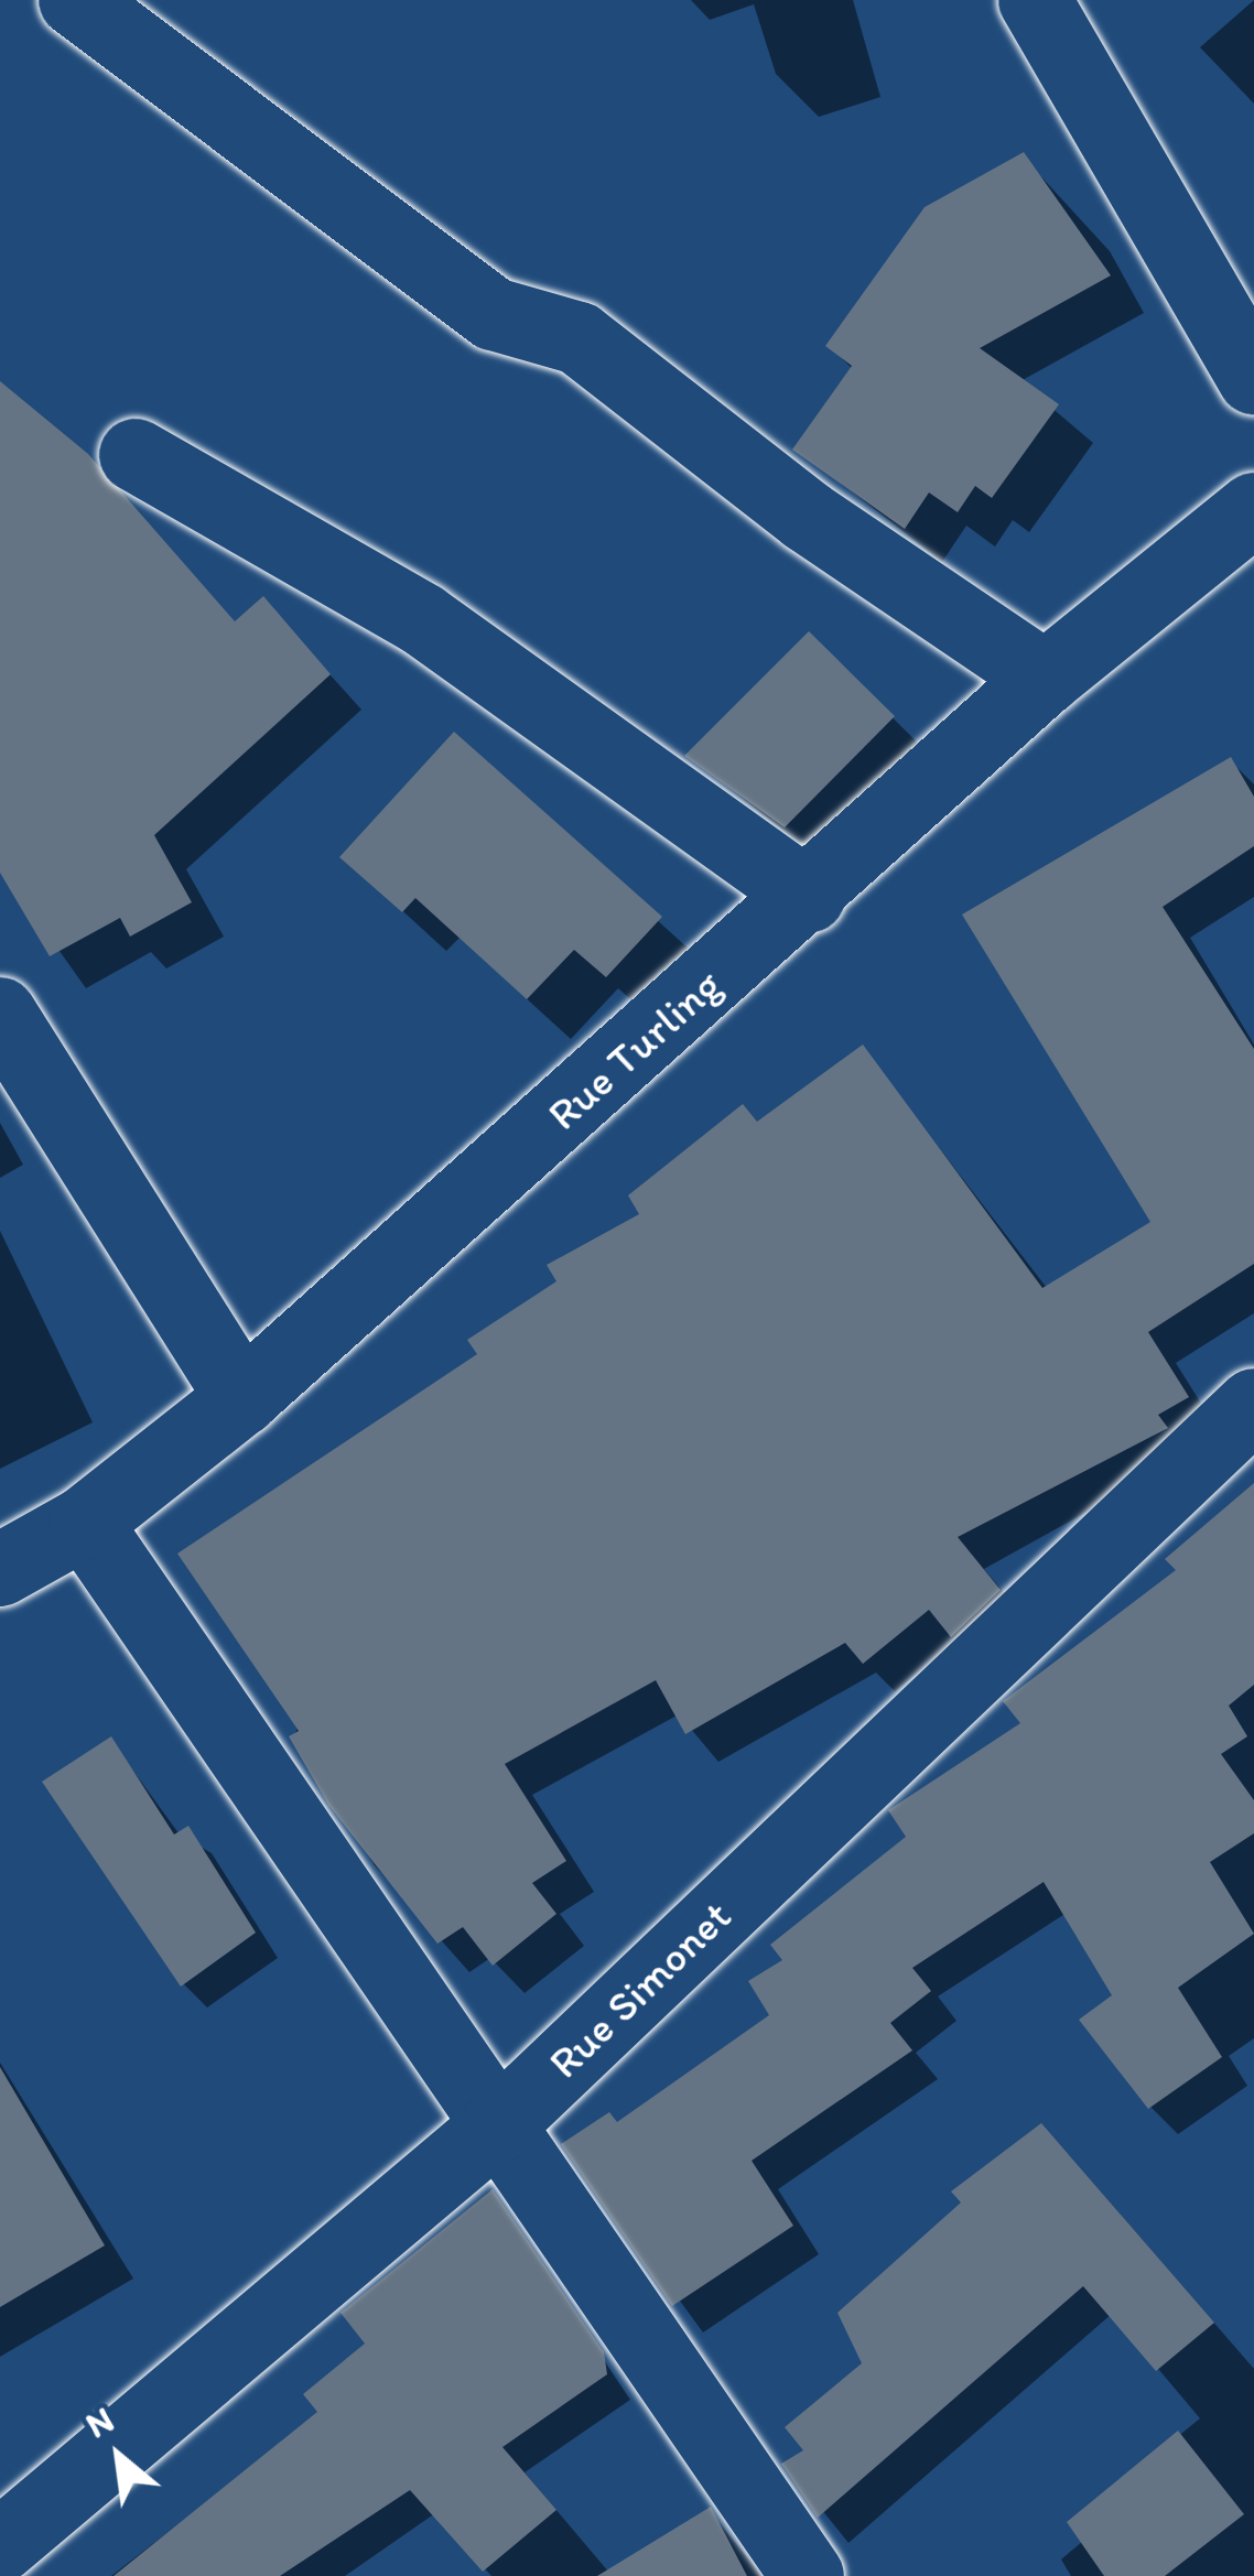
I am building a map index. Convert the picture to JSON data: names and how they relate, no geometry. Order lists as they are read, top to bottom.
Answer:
{
  "streets": {
    "street": ["Rue Turling", "Rue Simonet"]
  },
  "north": "top left"
}
